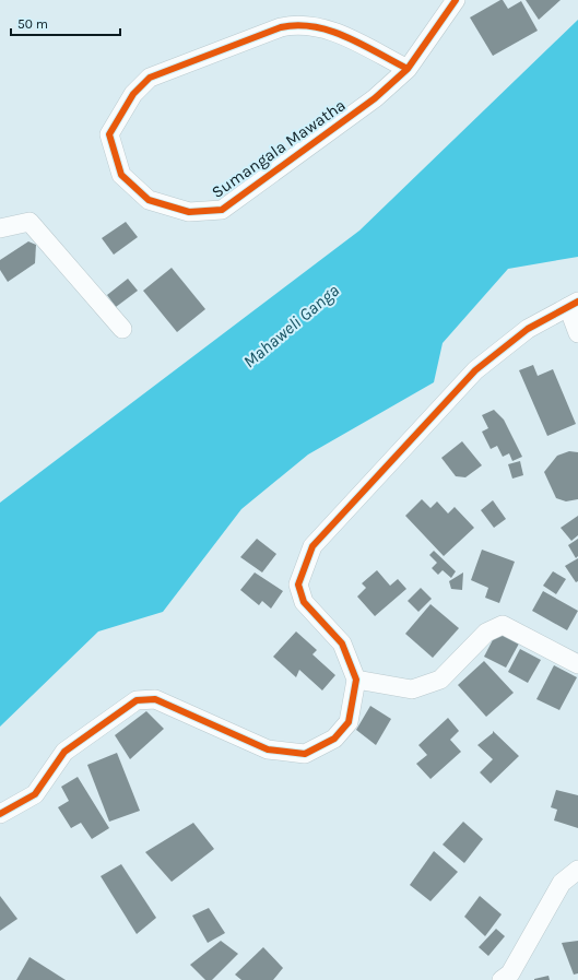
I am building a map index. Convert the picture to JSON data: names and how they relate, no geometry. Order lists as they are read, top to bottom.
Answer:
{
  "streets": {
    "street": ["Sumangala Mawatha"]
  },
  "water": ["Mahaweli Ganga"],
  "scale_bar": "50 m"
}
